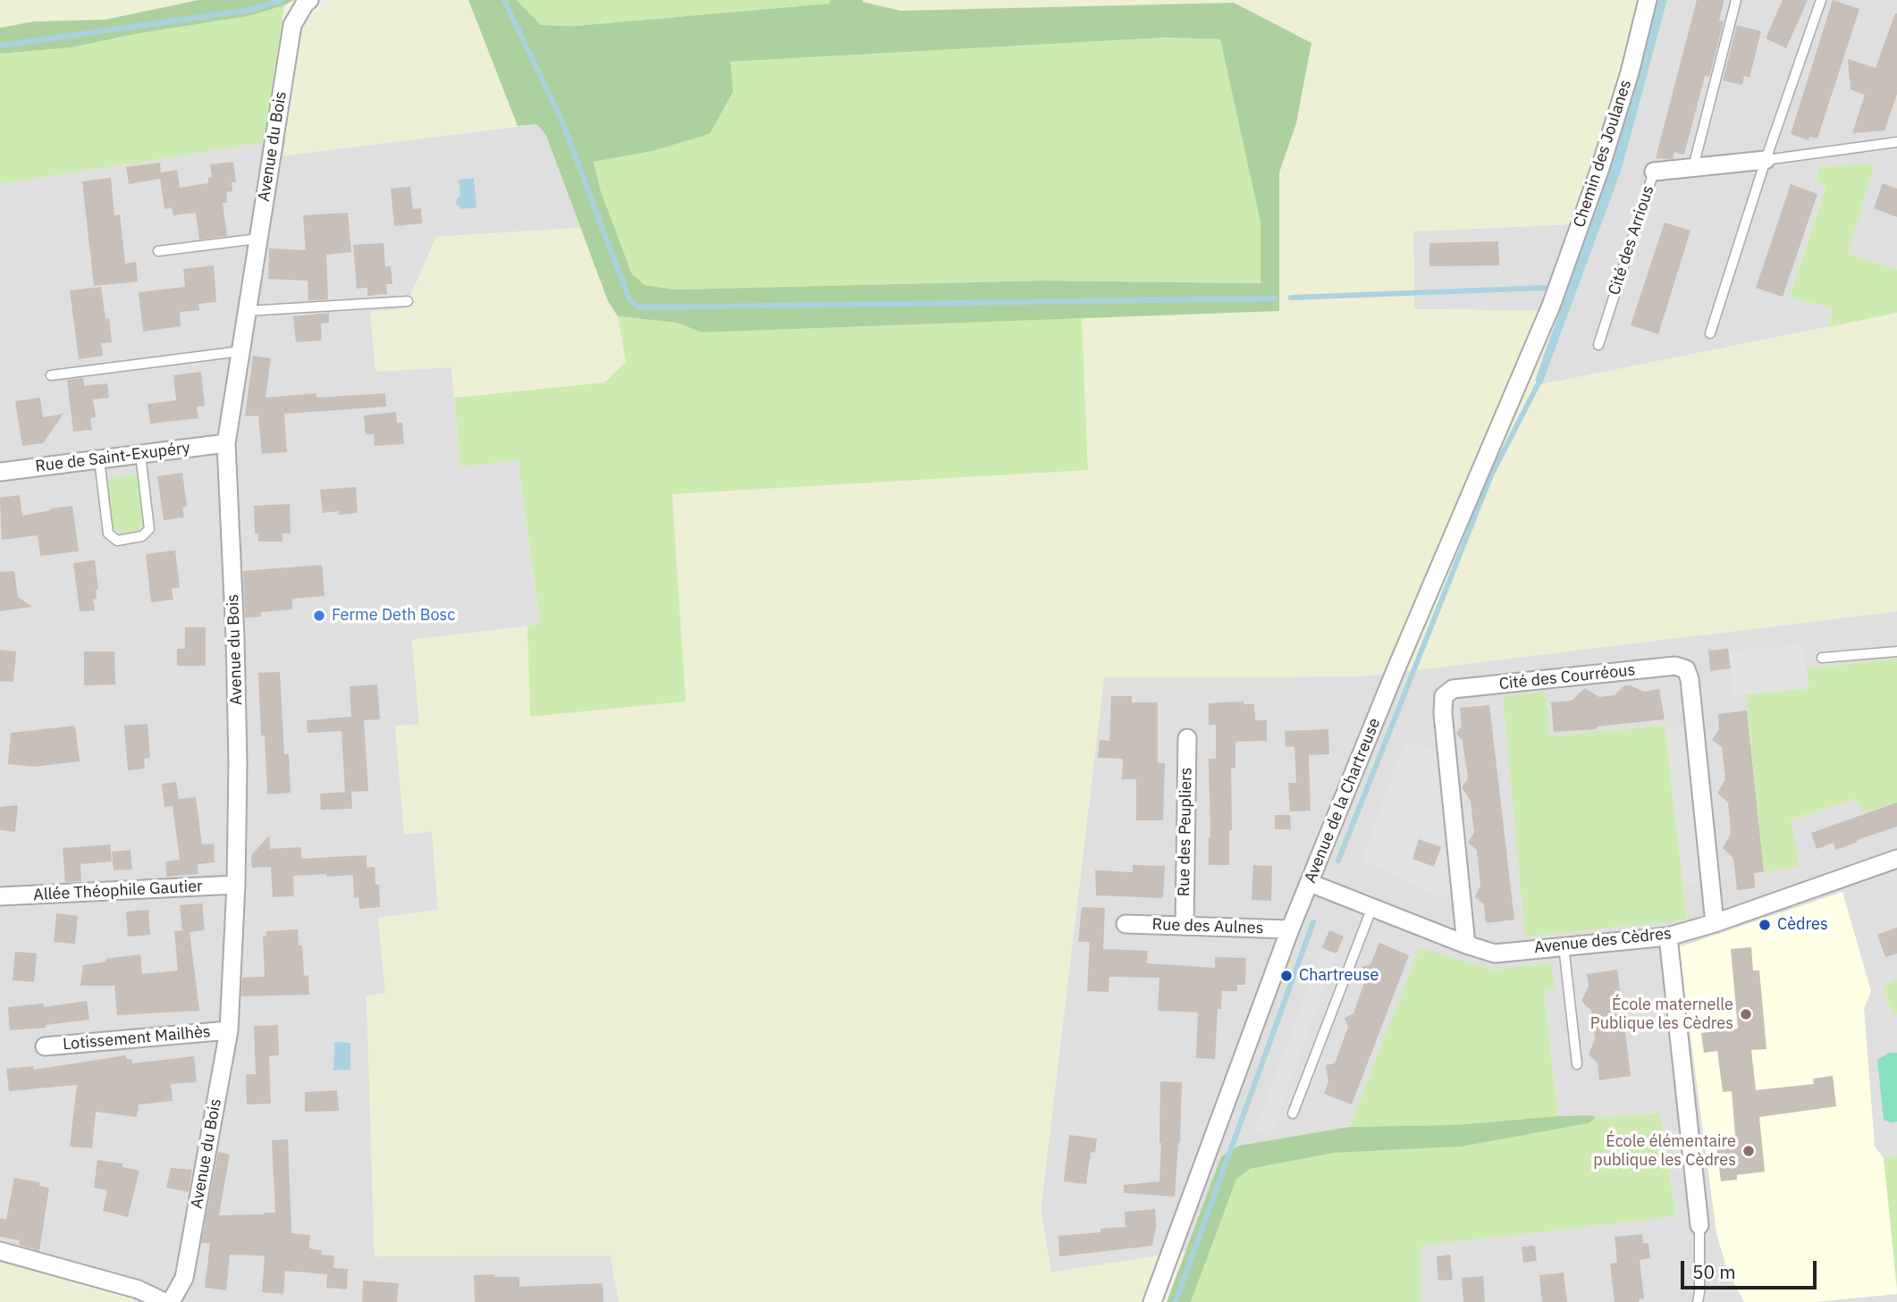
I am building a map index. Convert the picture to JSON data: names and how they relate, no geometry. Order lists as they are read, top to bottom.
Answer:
{
  "streets": {
    "street": [
      "Avenue du Bois",
      "Chemin des Joulanes",
      "Cité des Arrious",
      "Rue de Saint-Exupéry",
      "Cité des Courréous",
      "Avenue de la Chartreuse",
      "Rue des Peupliers",
      "Allée Théophile Gautier",
      "Rue des Aulnes",
      "Avenue des Cèdres",
      "Lotissement Mailhès"
    ]
  },
  "crossings": [
    ["Avenue du Bois", "Rue de Saint-Exupéry"],
    ["Avenue du Bois", "Allée Théophile Gautier"],
    ["Avenue du Bois", "Lotissement Mailhès"],
    ["Chemin des Joulanes", "Avenue de la Chartreuse"],
    ["Cité des Courréous", "Avenue des Cèdres"],
    ["Avenue de la Chartreuse", "Rue des Aulnes"],
    ["Avenue de la Chartreuse", "Avenue des Cèdres"],
    ["Rue des Peupliers", "Rue des Aulnes"]
  ],
  "places": [
    "Ferme Deth Bosc",
    "Cèdres",
    "Chartreuse",
    "École maternelle Publique les Cèdres",
    "École élémentaire publique les Cèdres"
  ],
  "scale_bar": "50 m"
}
